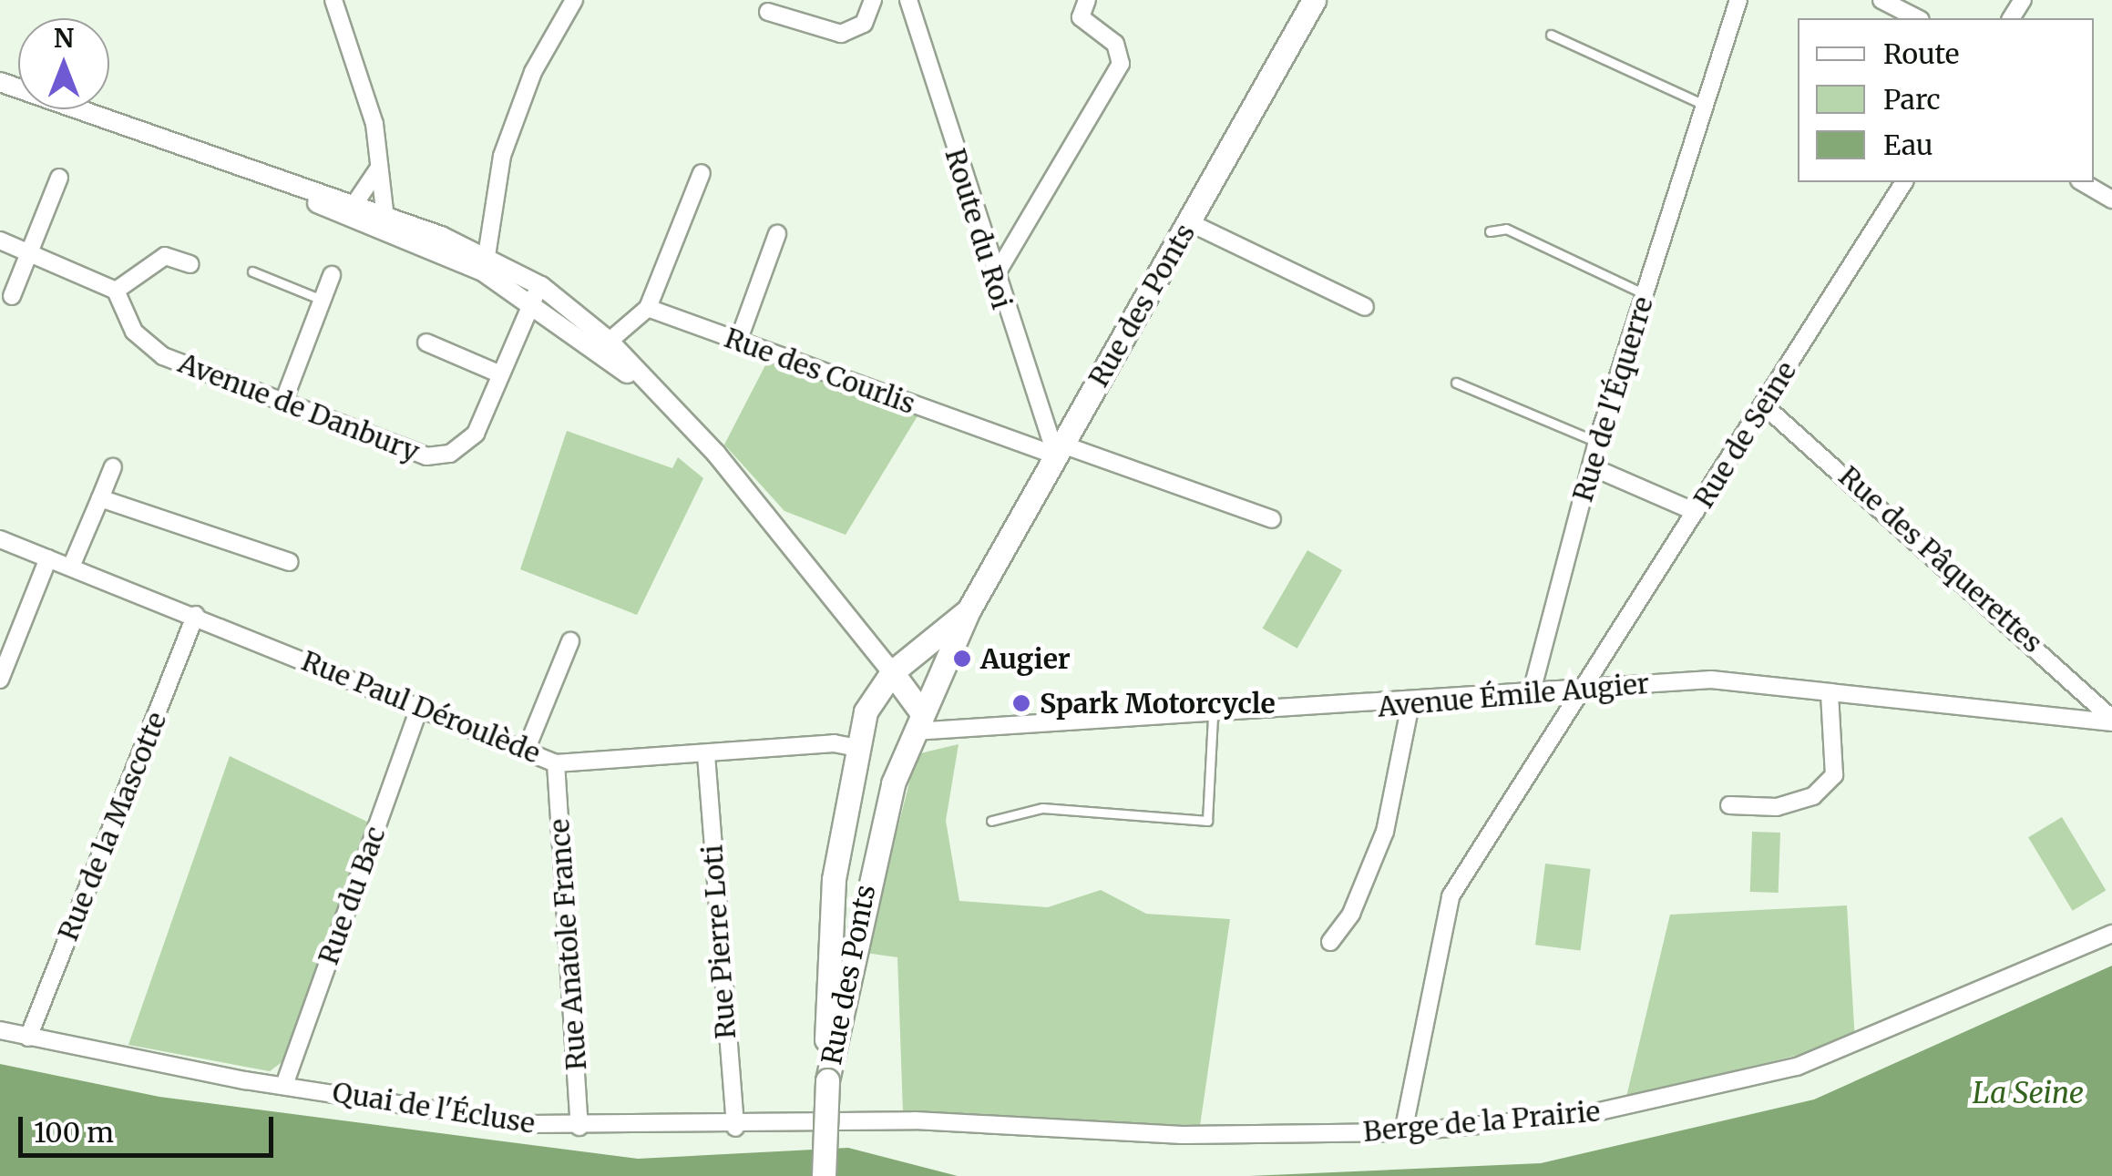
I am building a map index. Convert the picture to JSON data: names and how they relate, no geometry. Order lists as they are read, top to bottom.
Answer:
{
  "streets": {
    "main road": ["Rue des Ponts"],
    "street": [
      "Route du Roi",
      "Rue des Courlis",
      "Rue de l'Équerre",
      "Avenue de Danbury",
      "Rue de Seine",
      "Rue des Pâquerettes",
      "Avenue Émile Augier",
      "Rue Paul Déroulède",
      "Rue de la Mascotte",
      "Rue du Bac",
      "Rue Pierre Loti",
      "Rue Anatole France",
      "Quai de l'Écluse",
      "Berge de la Prairie"
    ]
  },
  "crossings": [
    ["Route du Roi", "Rue des Ponts"],
    ["Route du Roi", "Rue des Courlis"],
    ["Rue des Ponts", "Rue des Courlis"],
    ["Rue des Ponts", "Avenue Émile Augier"],
    ["Rue des Ponts", "Rue Paul Déroulède"],
    ["Rue de l'Équerre", "Avenue Émile Augier"],
    ["Rue de Seine", "Rue des Pâquerettes"],
    ["Rue de Seine", "Avenue Émile Augier"],
    ["Rue de Seine", "Berge de la Prairie"],
    ["Rue des Pâquerettes", "Avenue Émile Augier"],
    ["Rue Paul Déroulède", "Rue de la Mascotte"],
    ["Rue Paul Déroulède", "Rue du Bac"],
    ["Rue Paul Déroulède", "Rue Pierre Loti"],
    ["Rue Paul Déroulède", "Rue Anatole France"],
    ["Rue de la Mascotte", "Quai de l'Écluse"],
    ["Rue du Bac", "Quai de l'Écluse"],
    ["Rue Pierre Loti", "Quai de l'Écluse"],
    ["Rue Anatole France", "Quai de l'Écluse"],
    ["Quai de l'Écluse", "Berge de la Prairie"]
  ],
  "water": ["La Seine"],
  "places": ["Augier", "Spark Motorcycle"],
  "legend": ["Route", "Parc", "Eau"],
  "scale_bar": "100 m",
  "north": "top"
}
